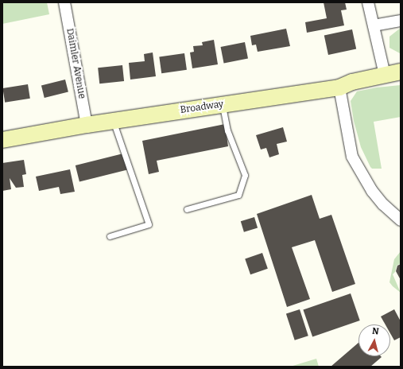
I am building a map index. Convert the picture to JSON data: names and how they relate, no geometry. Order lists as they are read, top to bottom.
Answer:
{
  "streets": {
    "main road": ["Broadway"],
    "street": ["Daimler Avenue"]
  },
  "crossings": [
    ["Daimler Avenue", "Broadway"]
  ],
  "north": "top"
}
